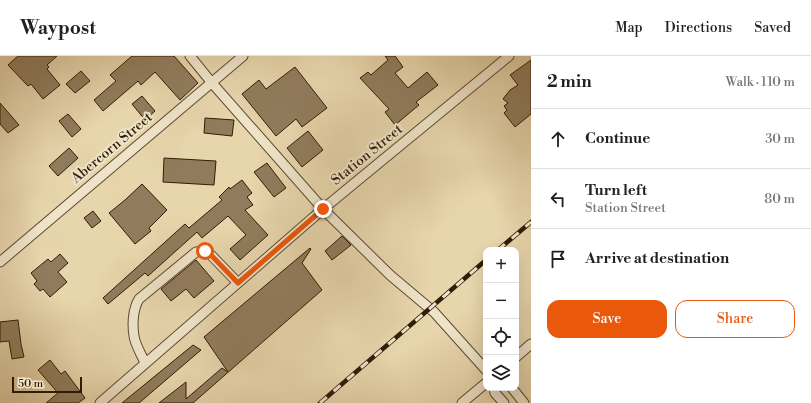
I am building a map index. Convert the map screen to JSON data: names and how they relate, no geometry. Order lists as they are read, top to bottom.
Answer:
{
  "streets": {
    "street": ["Abercorn Street", "Station Street"]
  },
  "scale_bar": "50 m",
  "page": {
    "header": "Waypost",
    "nav": ["Map", "Directions", "Saved"],
    "heading": ["2 min", "Walk · 110 m"],
    "list": [
      ["Continue", "30 m"],
      ["Turn left", "Station Street", "80 m"],
      "Arrive at destination"
    ],
    "map_buttons": ["+", "−"],
    "buttons": ["Save", "Share"],
    "scale": "50 m"
  }
}
